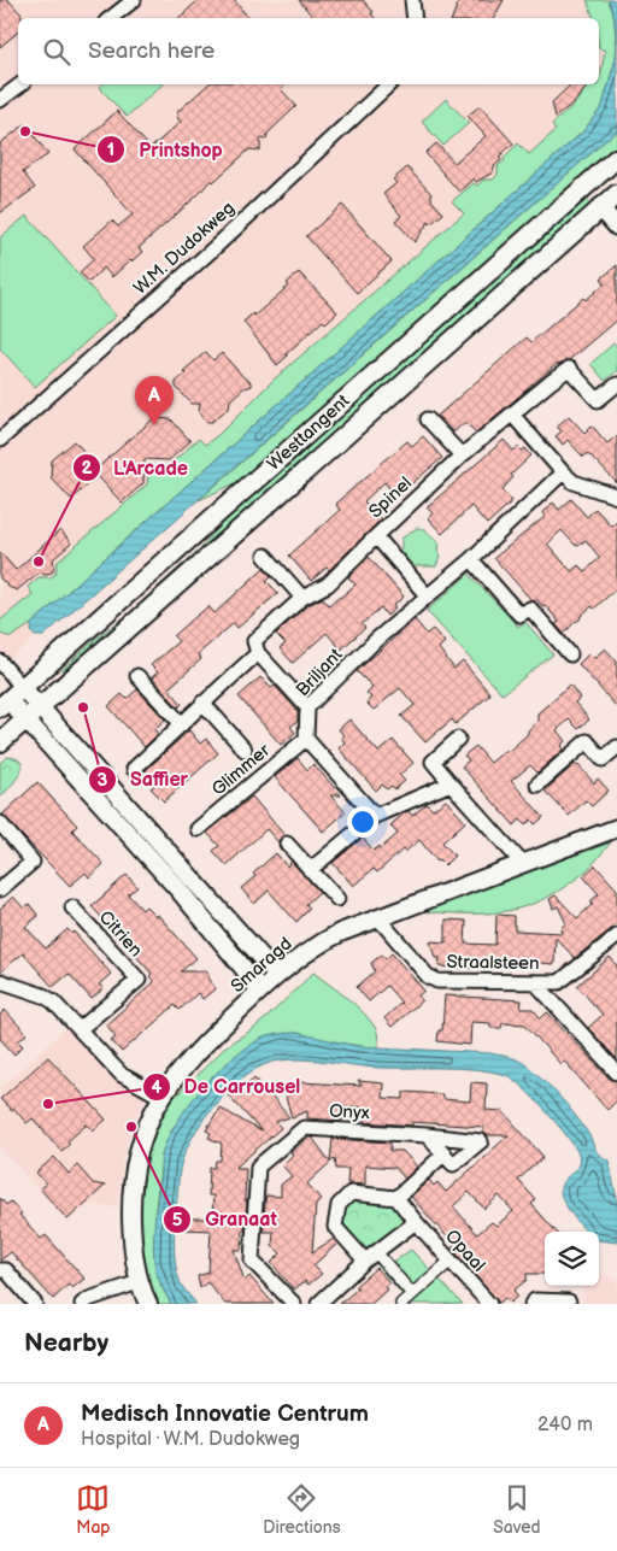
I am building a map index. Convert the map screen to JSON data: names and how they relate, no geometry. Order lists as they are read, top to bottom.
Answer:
{
  "streets": {
    "main road": ["Westtangent"],
    "street": [
      "W.M. Dudokweg",
      "Spinel",
      "Briljant",
      "Glimmer",
      "Citrien",
      "Straalsteen",
      "Smaragd",
      "Onyx",
      "Opaal"
    ]
  },
  "crossings": [
    ["Briljant", "Glimmer"],
    ["Straalsteen", "Smaragd"]
  ],
  "places": [
    "Printshop",
    "L'Arcade",
    "Saffier",
    "De Carrousel",
    "Granaat"
  ],
  "page": {
    "search": "Search here",
    "pins": "A",
    "heading": "Nearby",
    "list": [
      {
        "mark": "A",
        "name": "Medisch Innovatie Centrum",
        "note": "Hospital · W.M. Dudokweg",
        "value": "240 m"
      }
    ],
    "nav": ["Map", "Directions", "Saved"]
  }
}
